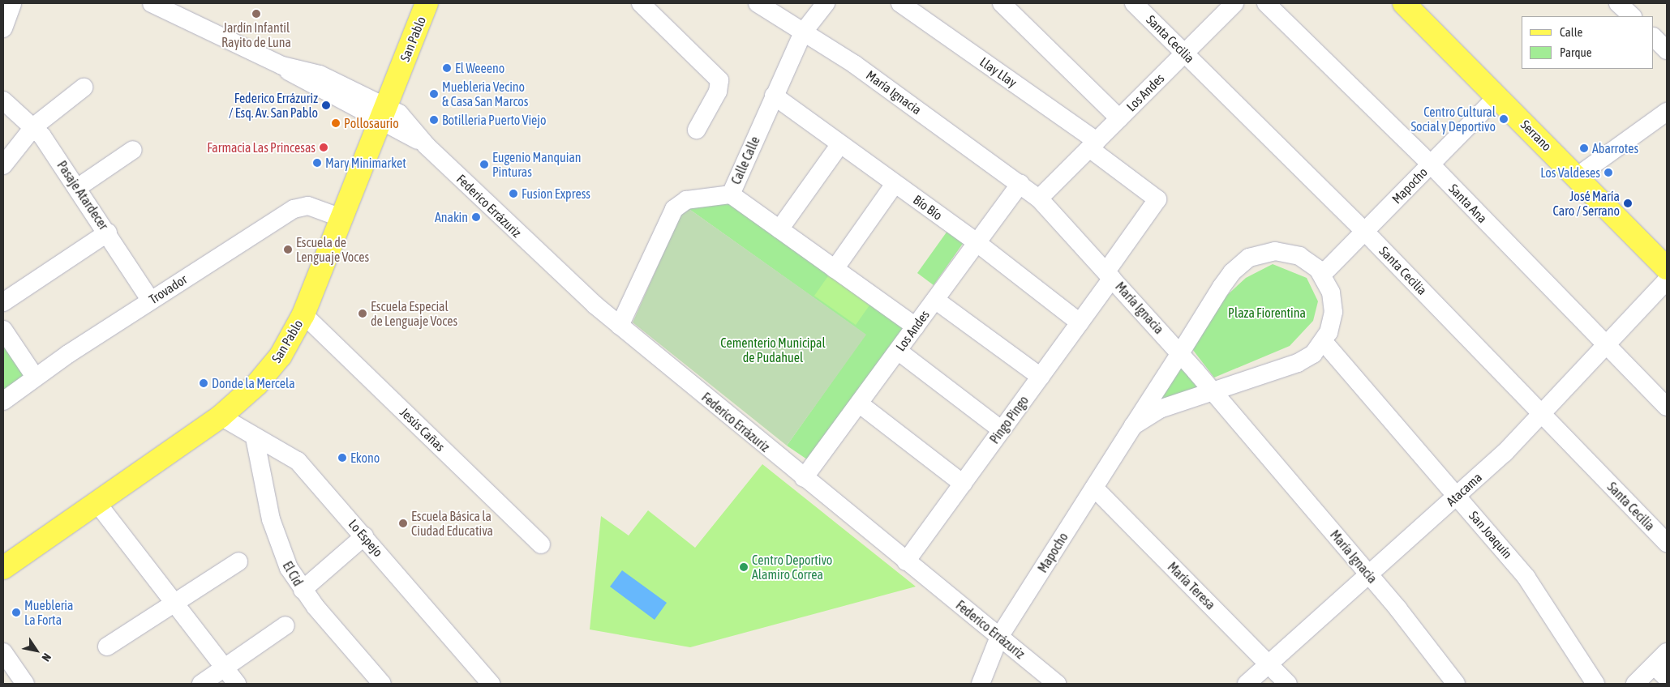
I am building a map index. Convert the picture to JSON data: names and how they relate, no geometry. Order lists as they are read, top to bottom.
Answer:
{
  "streets": {
    "main road": ["San Pablo", "Serrano"],
    "street": [
      "Santa Cecilia",
      "Llay Llay",
      "María Ignacia",
      "Los Andes",
      "Calle Calle",
      "Mapocho",
      "Pasaje Atardecer",
      "Santa Ana",
      "Federico Errázuriz",
      "Bío Bío",
      "Trovador",
      "Pingo Pingo",
      "Jesús Cañas",
      "Atacama",
      "San Joaquín",
      "Lo Espejo",
      "El Cid",
      "María Teresa"
    ]
  },
  "crossings": [
    ["San Pablo", "Federico Errázuriz"],
    ["San Pablo", "Trovador"],
    ["San Pablo", "Jesús Cañas"],
    ["San Pablo", "Lo Espejo"],
    ["Santa Cecilia", "Los Andes"],
    ["Santa Cecilia", "Mapocho"],
    ["Santa Cecilia", "Atacama"],
    ["Llay Llay", "Los Andes"],
    ["Llay Llay", "Pingo Pingo"],
    ["María Ignacia", "Los Andes"],
    ["María Ignacia", "Calle Calle"],
    ["María Ignacia", "Mapocho"],
    ["María Ignacia", "Pingo Pingo"],
    ["María Ignacia", "Atacama"],
    ["María Ignacia", "San Joaquín"],
    ["Los Andes", "Federico Errázuriz"],
    ["Los Andes", "Bío Bío"],
    ["Serrano", "Mapocho"],
    ["Calle Calle", "Federico Errázuriz"],
    ["Calle Calle", "Bío Bío"],
    ["Mapocho", "Santa Ana"],
    ["Mapocho", "Federico Errázuriz"],
    ["Mapocho", "San Joaquín"],
    ["Mapocho", "María Teresa"],
    ["Pasaje Atardecer", "Trovador"],
    ["Santa Ana", "Atacama"],
    ["Federico Errázuriz", "Pingo Pingo"],
    ["Bío Bío", "Pingo Pingo"],
    ["Atacama", "San Joaquín"],
    ["Atacama", "María Teresa"],
    ["Lo Espejo", "El Cid"]
  ],
  "parks": ["Plaza Fiorentina", "Cementerio Municipal de Pudahuel"],
  "places": [
    "Jardín Infantil Rayito de Luna",
    "El Weeeno",
    "Muebleria Vecino & Casa San Marcos",
    "Federico Errázuriz / Esq. Av. San Pablo",
    "Centro Cultural Social y Deportivo",
    "Botilleria Puerto Viejo",
    "Pollosaurio",
    "Farmacia Las Princesas",
    "Abarrotes",
    "Mary Minimarket",
    "Eugenio Manquian Pinturas",
    "Los Valdeses",
    "Fusion Express",
    "José María Caro / Serrano",
    "Anakin",
    "Escuela de Lenguaje Voces",
    "Escuela Especial de Lenguaje Voces",
    "Donde la Mercela",
    "Ekono",
    "Escuela Básica la Ciudad Educativa",
    "Centro Deportivo Alamiro Correa",
    "Muebleria La Forta"
  ],
  "legend": ["Calle", "Parque"],
  "north": "bottom right"
}
